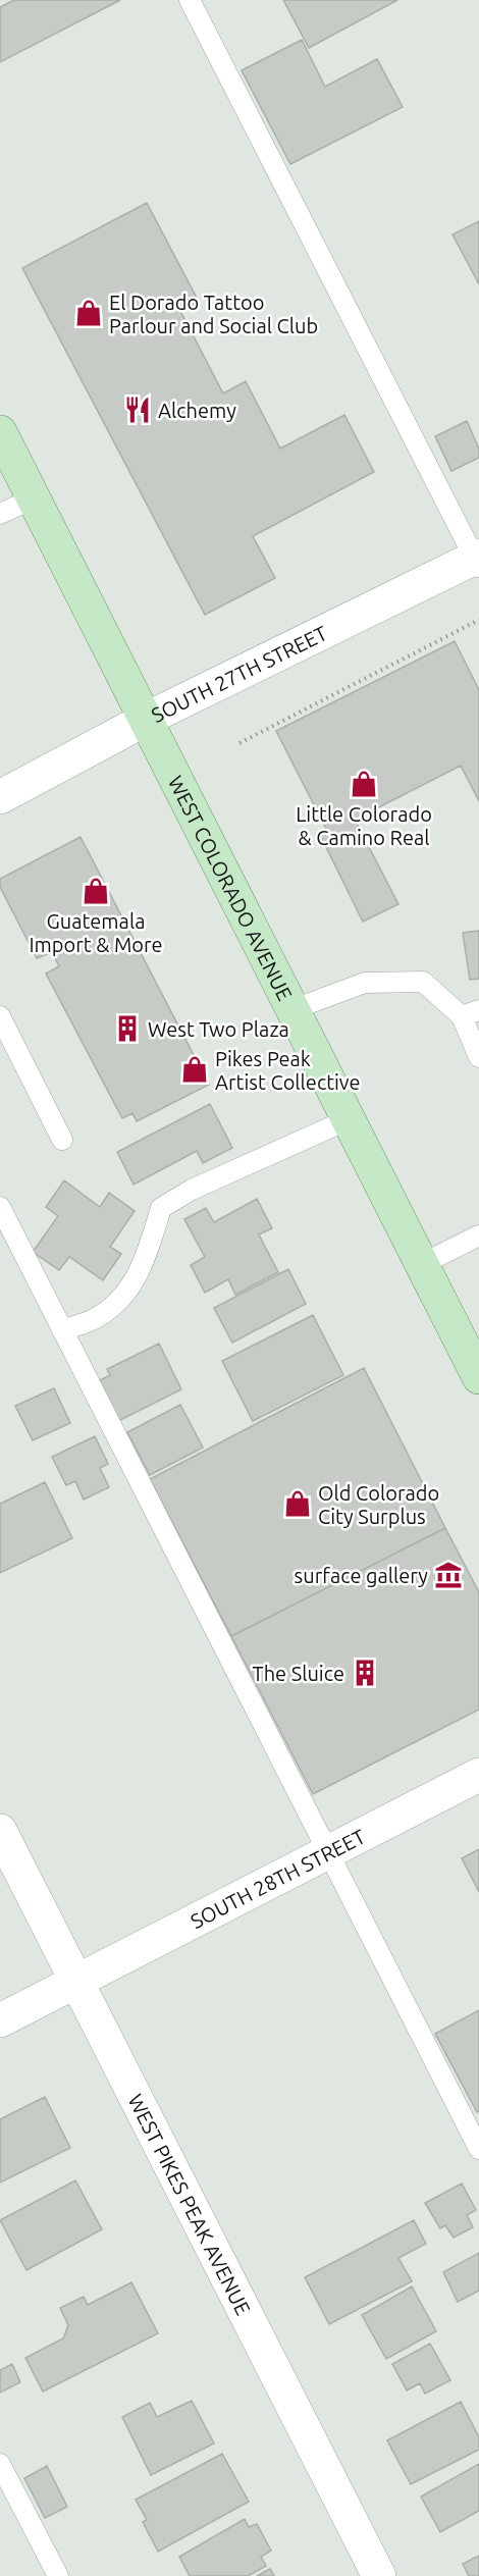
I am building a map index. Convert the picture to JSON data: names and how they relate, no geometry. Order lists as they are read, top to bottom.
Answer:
{
  "streets": {
    "main road": ["WEST COLORADO AVENUE"],
    "street": ["SOUTH 27TH STREET", "SOUTH 28TH STREET", "WEST PIKES PEAK AVENUE"]
  },
  "crossings": [
    ["SOUTH 27TH STREET", "WEST COLORADO AVENUE"],
    ["SOUTH 28TH STREET", "WEST PIKES PEAK AVENUE"]
  ],
  "places": {
    "shop": [
      "El Dorado Tattoo Parlour and Social Club",
      "Little Colorado & Camino Real",
      "Guatemala Import & More",
      "Pikes Peak Artist Collective",
      "Old Colorado City Surplus"
    ],
    "restaurant": ["Alchemy"],
    "building": ["West Two Plaza", "The Sluice"],
    "museum": ["surface gallery"]
  }
}
